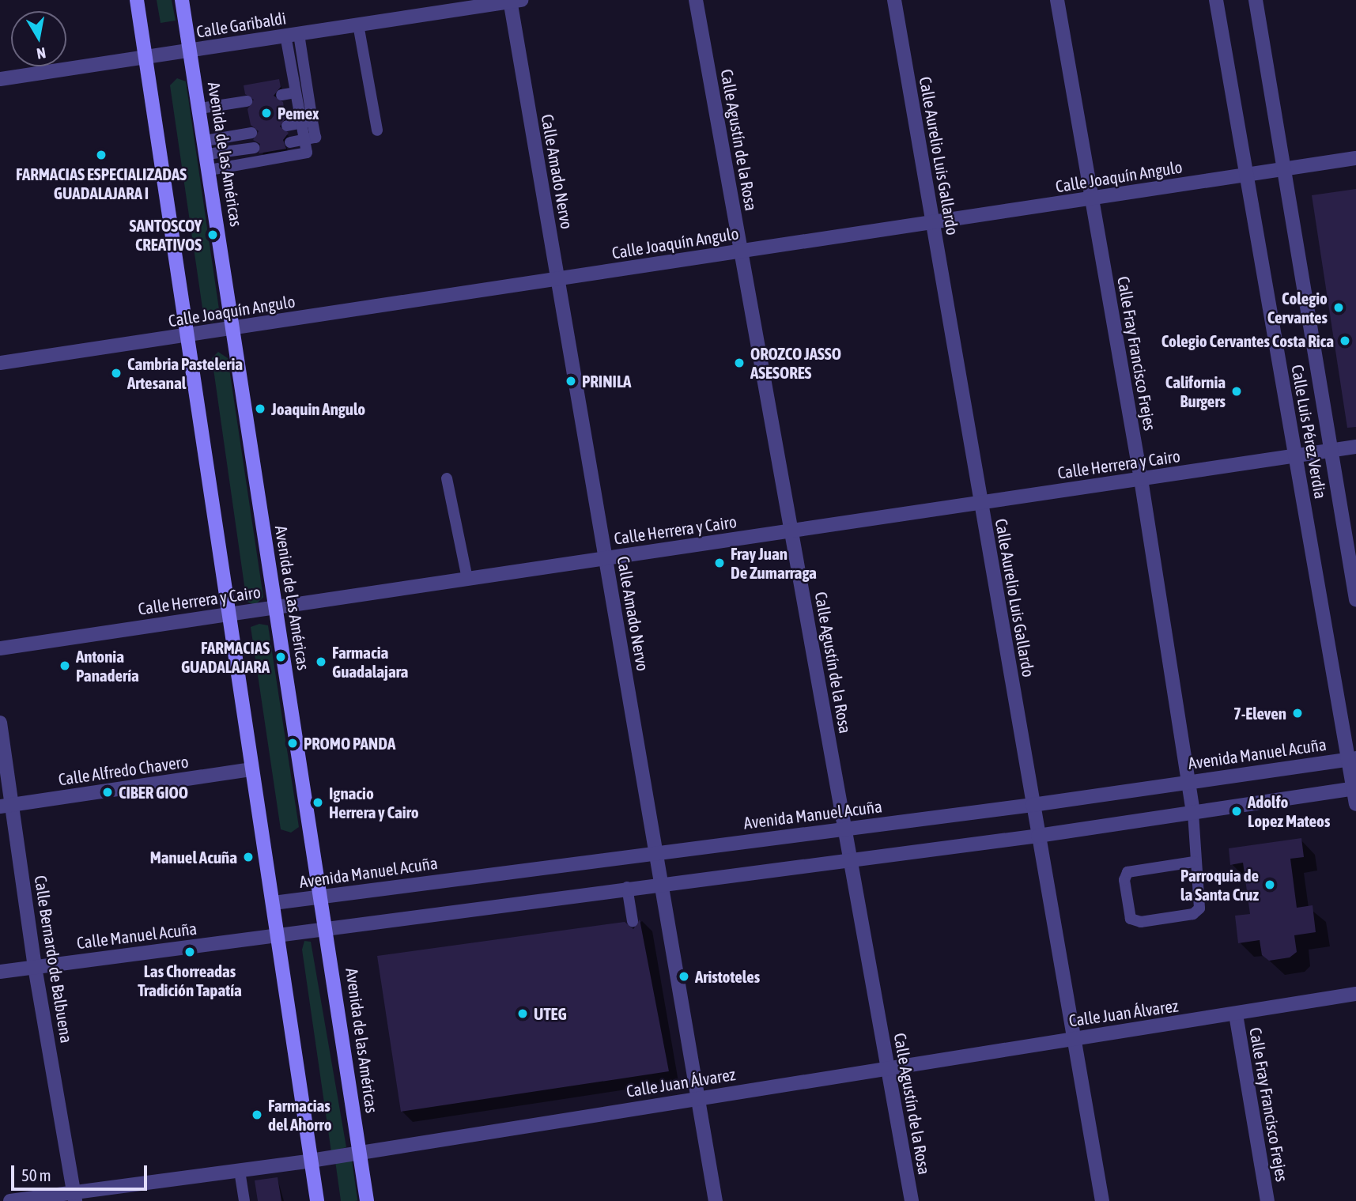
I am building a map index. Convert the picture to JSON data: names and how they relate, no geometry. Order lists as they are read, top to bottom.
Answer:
{
  "streets": {
    "main road": ["Avenida de las Américas"],
    "street": [
      "Calle Garibaldi",
      "Calle Agustín de la Rosa",
      "Calle Aurelio Luis Gallardo",
      "Calle Amado Nervo",
      "Calle Joaquín Angulo",
      "Calle Fray Francisco Frejes",
      "Calle Luis Pérez Verdia",
      "Calle Herrera y Cairo",
      "Avenida Manuel Acuña",
      "Calle Alfredo Chavero",
      "Calle Manuel Acuña",
      "Calle Bernardo de Balbuena",
      "Calle Juan Álvarez"
    ]
  },
  "crossings": [
    ["Calle Garibaldi", "Avenida de las Américas"],
    ["Calle Garibaldi", "Calle Amado Nervo"],
    ["Calle Agustín de la Rosa", "Calle Joaquín Angulo"],
    ["Calle Agustín de la Rosa", "Calle Herrera y Cairo"],
    ["Calle Agustín de la Rosa", "Avenida Manuel Acuña"],
    ["Calle Agustín de la Rosa", "Calle Juan Álvarez"],
    ["Avenida de las Américas", "Calle Joaquín Angulo"],
    ["Avenida de las Américas", "Calle Herrera y Cairo"],
    ["Avenida de las Américas", "Avenida Manuel Acuña"],
    ["Avenida de las Américas", "Calle Juan Álvarez"],
    ["Calle Aurelio Luis Gallardo", "Calle Joaquín Angulo"],
    ["Calle Aurelio Luis Gallardo", "Calle Herrera y Cairo"],
    ["Calle Aurelio Luis Gallardo", "Avenida Manuel Acuña"],
    ["Calle Aurelio Luis Gallardo", "Calle Juan Álvarez"],
    ["Calle Amado Nervo", "Calle Joaquín Angulo"],
    ["Calle Amado Nervo", "Calle Herrera y Cairo"],
    ["Calle Amado Nervo", "Avenida Manuel Acuña"],
    ["Calle Amado Nervo", "Calle Juan Álvarez"],
    ["Calle Joaquín Angulo", "Calle Fray Francisco Frejes"],
    ["Calle Joaquín Angulo", "Calle Luis Pérez Verdia"],
    ["Calle Fray Francisco Frejes", "Calle Herrera y Cairo"],
    ["Calle Fray Francisco Frejes", "Avenida Manuel Acuña"],
    ["Calle Fray Francisco Frejes", "Calle Juan Álvarez"],
    ["Calle Luis Pérez Verdia", "Calle Herrera y Cairo"],
    ["Calle Luis Pérez Verdia", "Avenida Manuel Acuña"],
    ["Calle Alfredo Chavero", "Calle Bernardo de Balbuena"],
    ["Calle Manuel Acuña", "Calle Bernardo de Balbuena"],
    ["Calle Bernardo de Balbuena", "Calle Juan Álvarez"]
  ],
  "places": [
    "Pemex",
    "FARMACIAS ESPECIALIZADAS GUADALAJARA I",
    "SANTOSCOY CREATIVOS",
    "Colegio Cervantes",
    "Colegio Cervantes Costa Rica",
    "OROZCO JASSO ASESORES",
    "Cambria Pasteleria Artesanal",
    "PRINILA",
    "California Burgers",
    "Joaquin Angulo",
    "Fray Juan De Zumarraga",
    "FARMACIAS GUADALAJARA",
    "Farmacia Guadalajara",
    "Antonia Panadería",
    "7-Eleven",
    "PROMO PANDA",
    "CIBER GIOO",
    "Ignacio Herrera y Cairo",
    "Adolfo Lopez Mateos",
    "Manuel Acuña",
    "Parroquia de la Santa Cruz",
    "Las Chorreadas Tradición Tapatía",
    "Aristoteles",
    "UTEG",
    "Farmacias del Ahorro"
  ],
  "scale_bar": "50 m",
  "north": "bottom"
}
